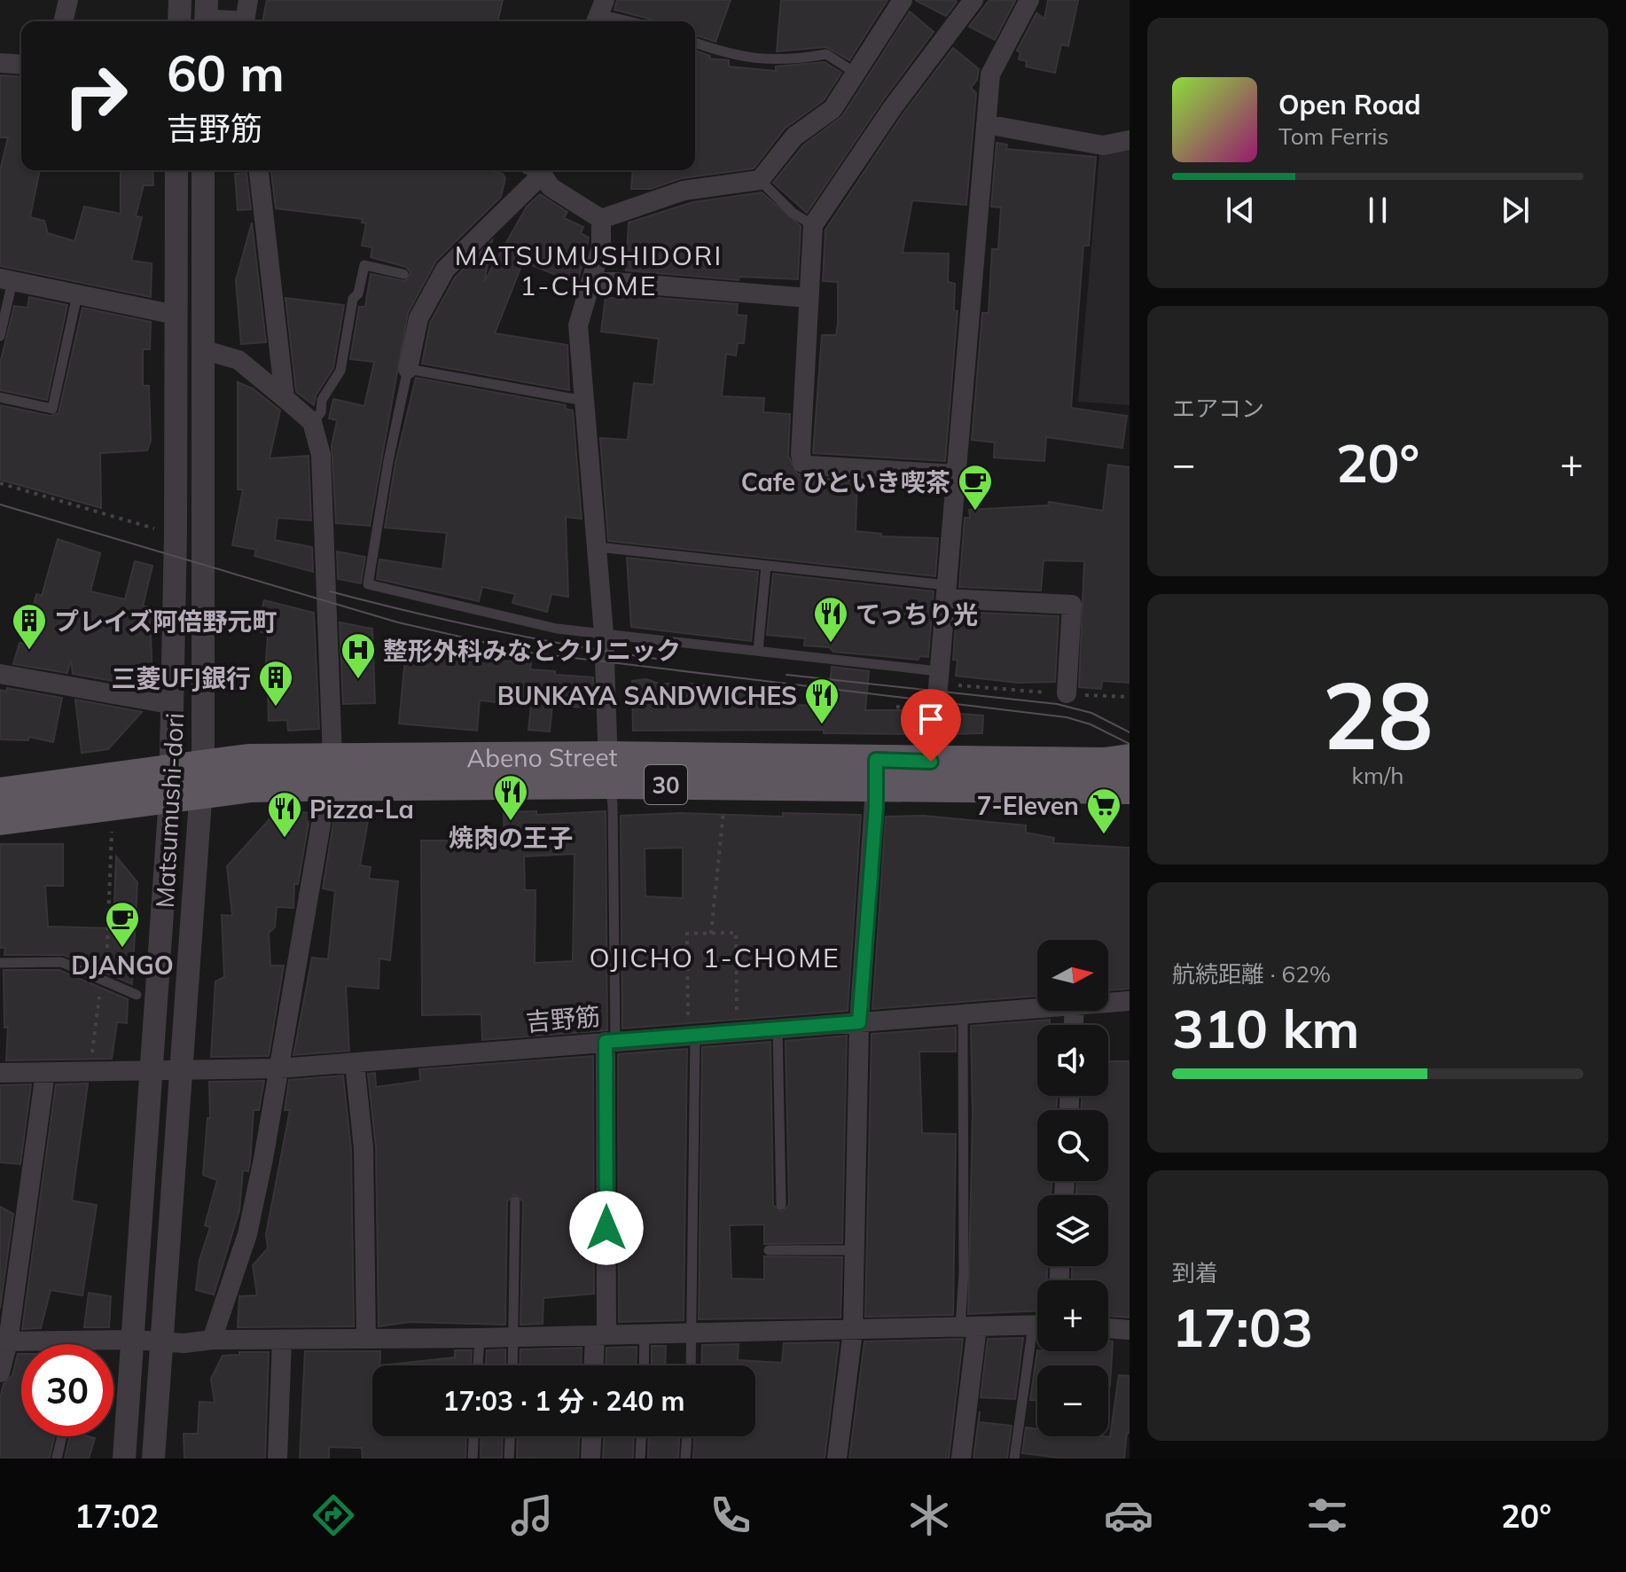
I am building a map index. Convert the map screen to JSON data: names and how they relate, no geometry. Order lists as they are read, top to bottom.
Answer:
{
  "streets": {
    "main road": ["Abeno Street", "30"],
    "street": ["Matsumushi-dori", "吉野筋"]
  },
  "crossings": [
    ["Abeno Street", "Matsumushi-dori"],
    ["Matsumushi-dori", "吉野筋"]
  ],
  "districts": ["MATSUMUSHIDORI 1-CHOME", "OJICHO 1-CHOME"],
  "places": {
    "cafe": ["Cafe ひといき喫茶", "DJANGO"],
    "restaurant": [
      "てっちり光",
      "BUNKAYA SANDWICHES",
      "焼肉の王子",
      "Pizza-La"
    ],
    "building": ["プレイズ阿倍野元町", "三菱UFJ銀行"],
    "hospital": ["整形外科みなとクリニック"],
    "supermarket": ["7-Eleven"]
  },
  "north": "right",
  "page": {
    "turn": ["60 m", "吉野筋"],
    "song": ["Open Road", "Tom Ferris"],
    "tile": [
      "エアコン",
      ["28", "km/h"],
      ["航続距離 · 62%", "310 km"],
      ["到着", "17:03"]
    ],
    "heat": ["−", "20°", "+"],
    "map_buttons": ["+", "−"],
    "limit": "30",
    "trip": "17:03 · 1 分 · 240 m",
    "tabs": ["17:02", "20°"]
  }
}
